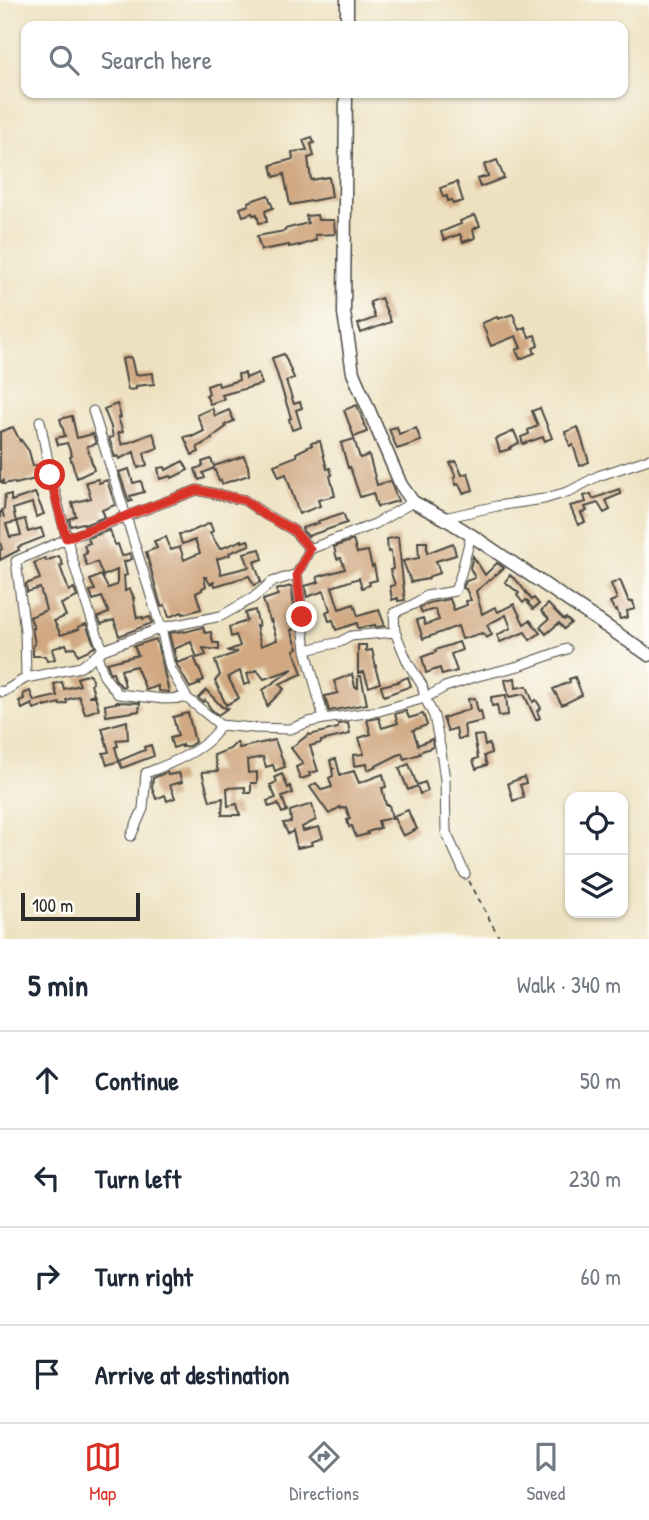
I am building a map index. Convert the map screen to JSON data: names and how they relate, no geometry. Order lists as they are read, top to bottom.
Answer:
{
  "scale_bar": "100 m",
  "page": {
    "search": "Search here",
    "scale": "100 m",
    "heading": ["5 min", "Walk · 340 m"],
    "list": [
      ["Continue", "50 m"],
      ["Turn left", "230 m"],
      ["Turn right", "60 m"],
      "Arrive at destination"
    ],
    "nav": ["Map", "Directions", "Saved"]
  }
}
